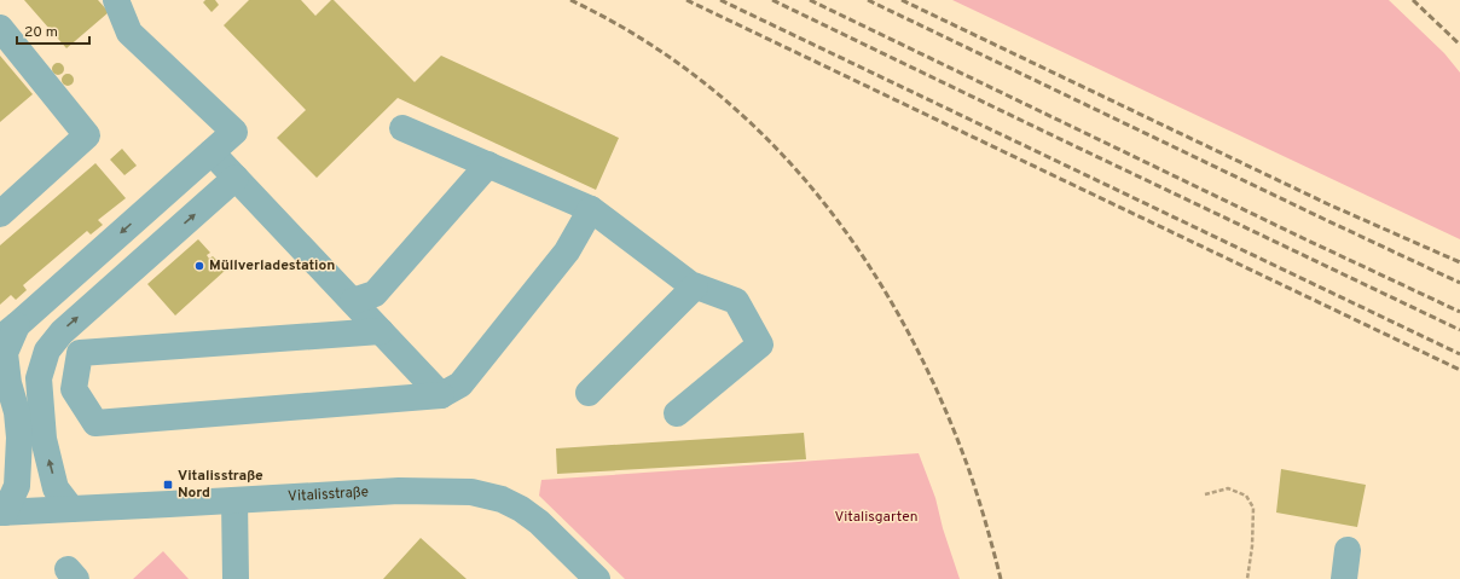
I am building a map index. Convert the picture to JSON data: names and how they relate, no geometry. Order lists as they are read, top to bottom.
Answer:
{
  "streets": {
    "street": ["Vitalisstraße"]
  },
  "parks": ["Vitalisgarten"],
  "places": {
    "other": ["Müllverladestation"],
    "transit": ["Vitalisstraße Nord"]
  },
  "scale_bar": "20 m"
}
